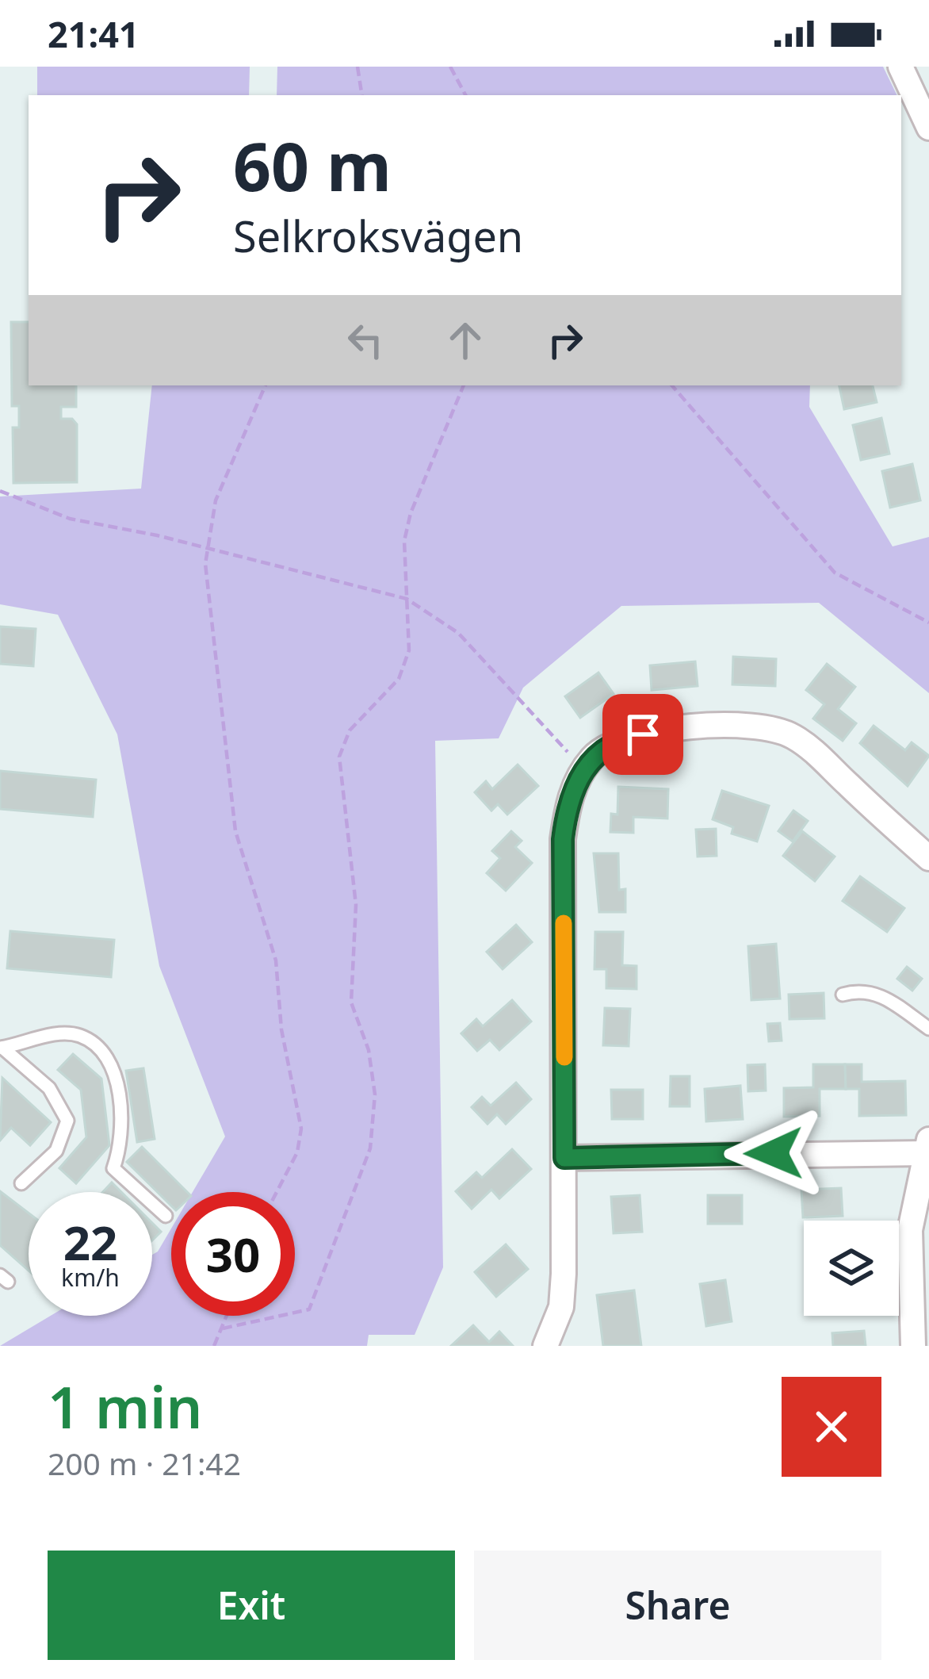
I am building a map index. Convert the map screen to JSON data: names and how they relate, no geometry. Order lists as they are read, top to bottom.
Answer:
{
  "page": {
    "status": "21:41",
    "turn": ["60 m", "Selkroksvägen"],
    "speed": "22 km/h",
    "limit": "30",
    "heading": ["1 min", "200 m · 21:42"],
    "buttons": ["Exit", "Share"]
  }
}
